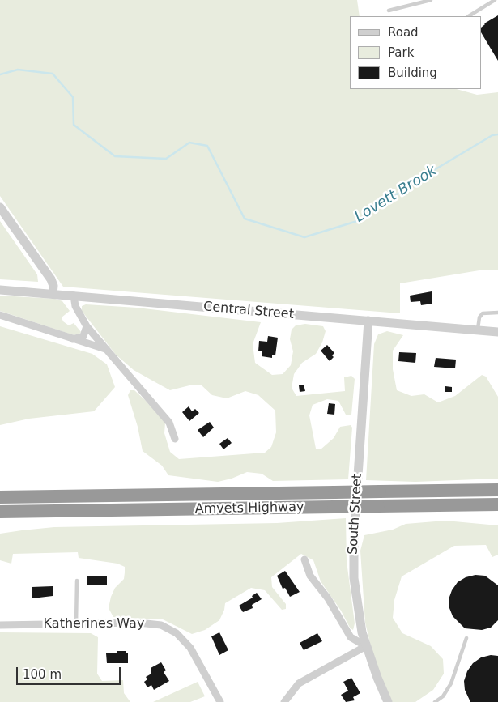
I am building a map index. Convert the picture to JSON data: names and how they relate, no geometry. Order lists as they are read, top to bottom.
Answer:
{
  "streets": {
    "highway": ["Amvets Highway"],
    "street": ["Central Street", "South Street", "Katherines Way"]
  },
  "crossings": [
    ["Central Street", "South Street"]
  ],
  "water": ["Lovett Brook"],
  "legend": ["Road", "Park", "Building"],
  "scale_bar": "100 m"
}
